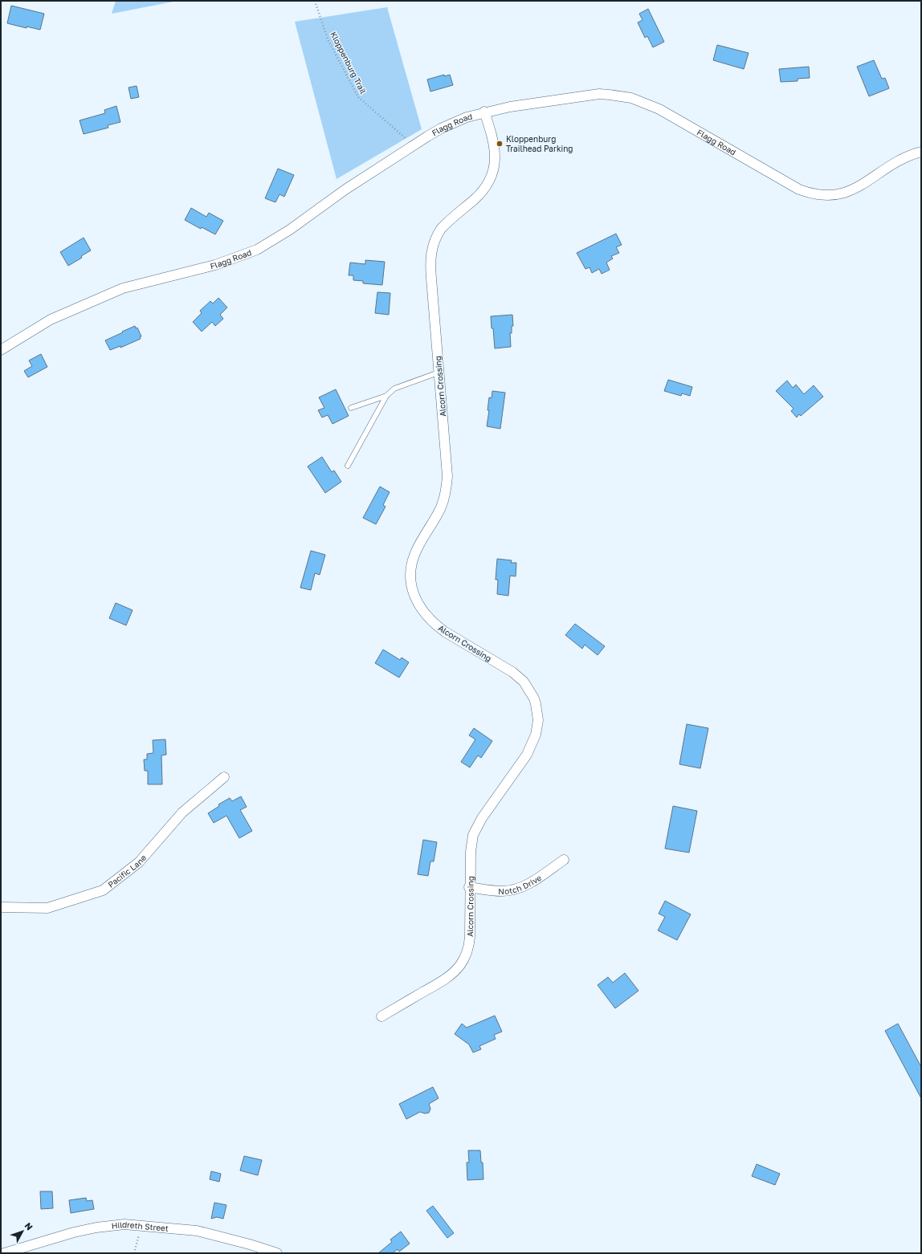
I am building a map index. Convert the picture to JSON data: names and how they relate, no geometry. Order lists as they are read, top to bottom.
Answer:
{
  "streets": {
    "street": [
      "Flagg Road",
      "Alcorn Crossing",
      "Pacific Lane",
      "Notch Drive",
      "Hildreth Street"
    ],
    "path": ["Kloppenburg Trail"]
  },
  "crossings": [
    ["Kloppenburg Trail", "Flagg Road"],
    ["Flagg Road", "Alcorn Crossing"],
    ["Alcorn Crossing", "Notch Drive"]
  ],
  "places": ["Kloppenburg Trailhead Parking"],
  "north": "top right"
}
